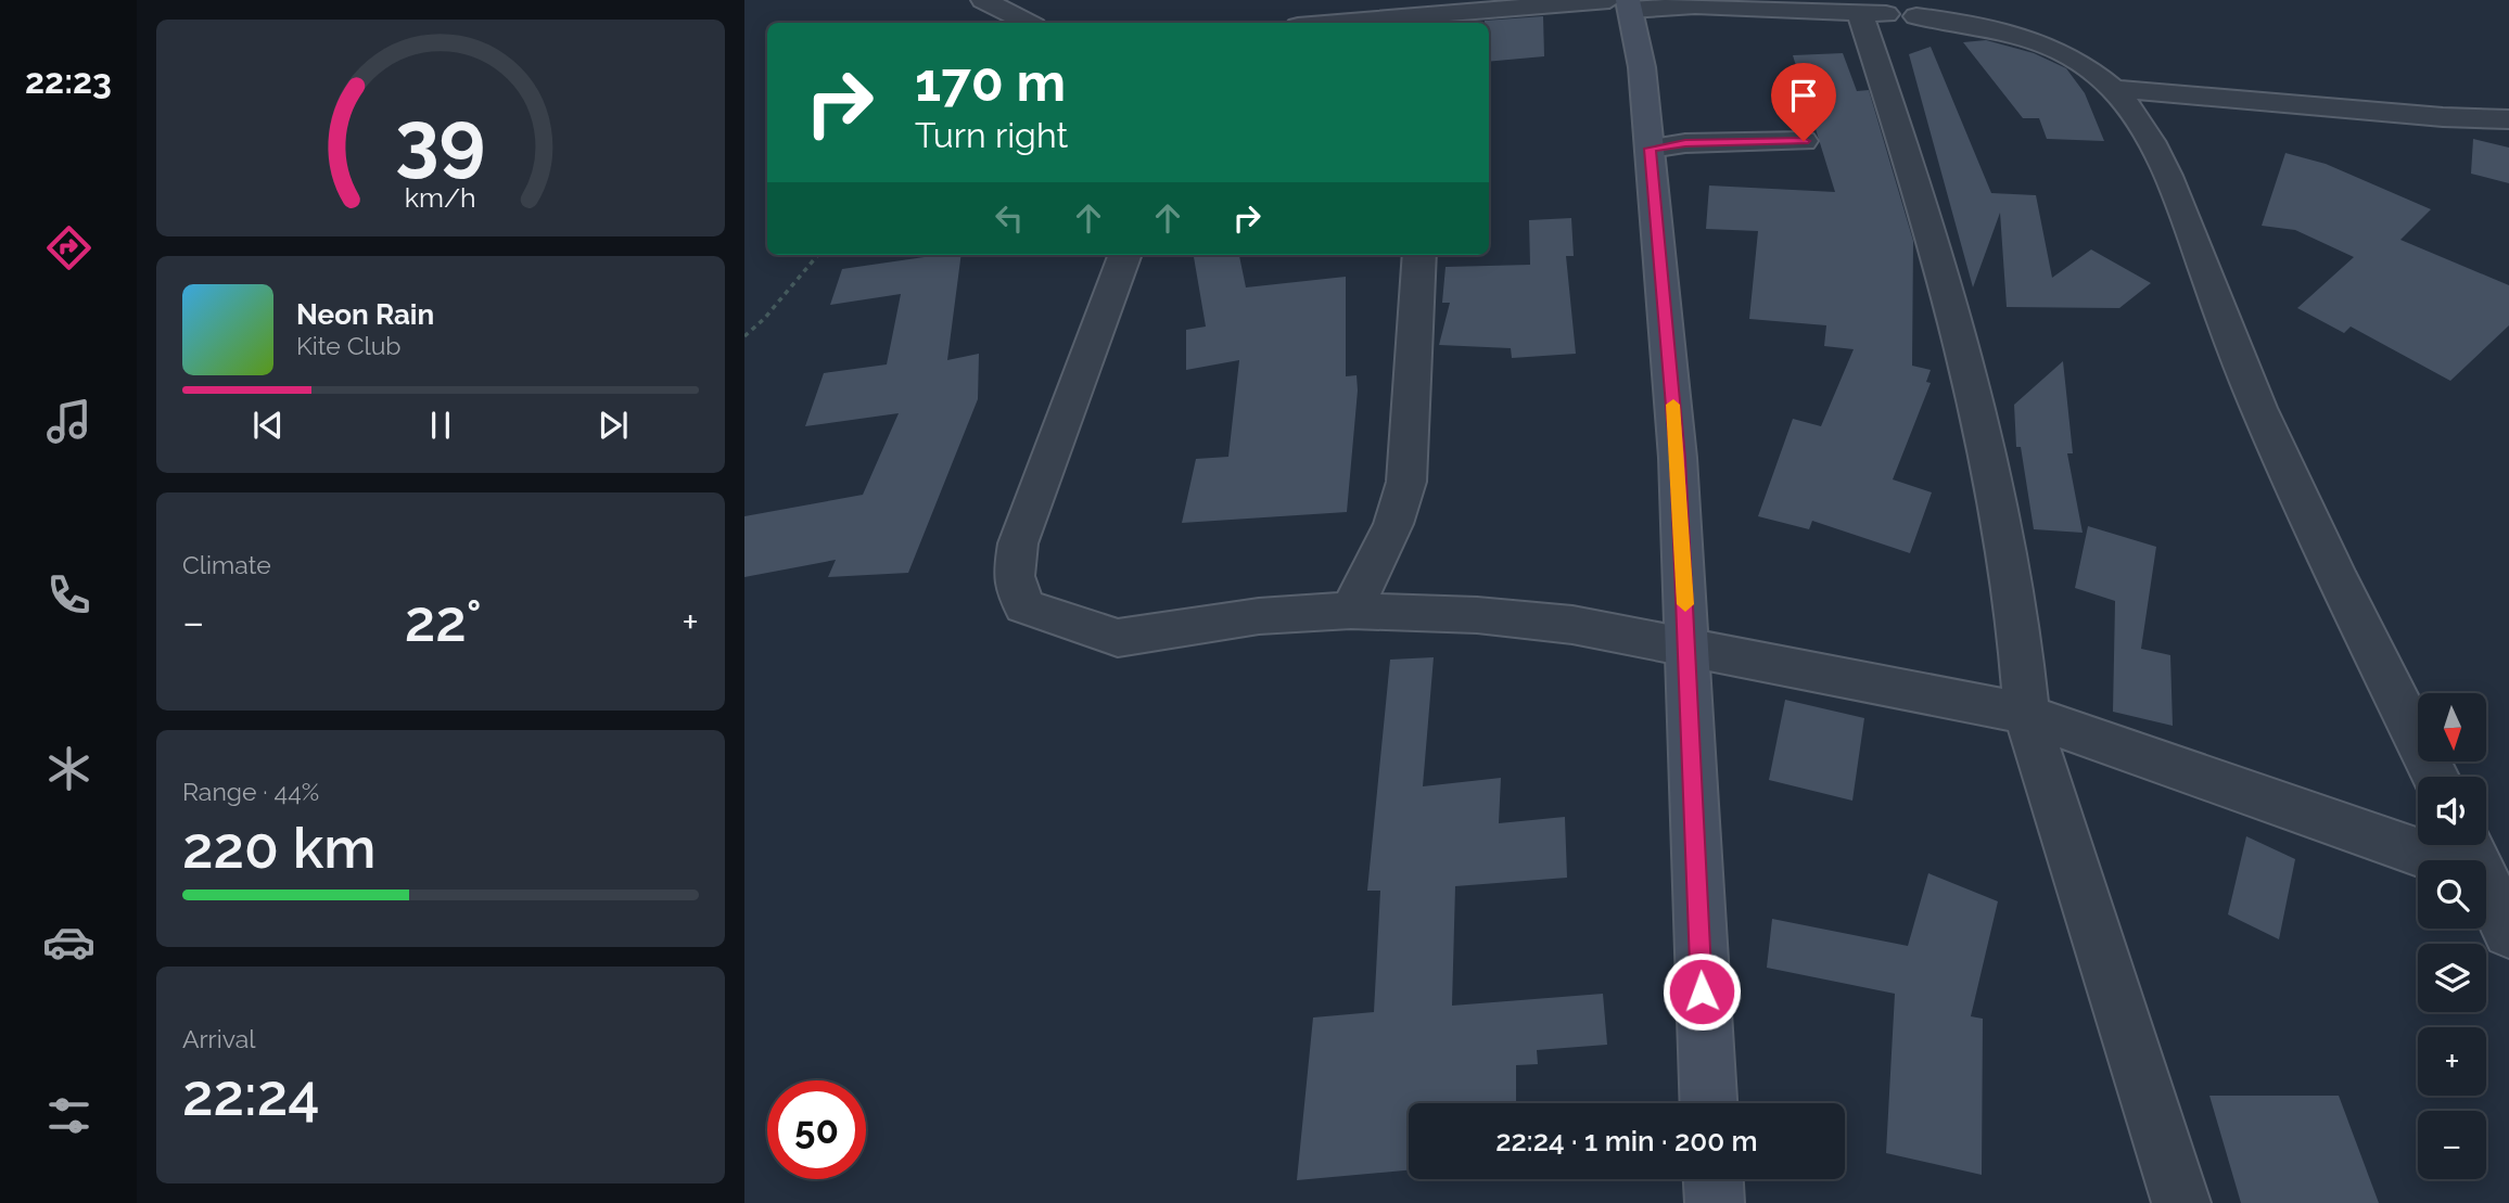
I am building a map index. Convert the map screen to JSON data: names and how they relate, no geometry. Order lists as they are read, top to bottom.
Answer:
{
  "north": "bottom",
  "page": {
    "tabs": "22:23",
    "turn": ["170 m", "Turn right"],
    "song": ["Neon Rain", "Kite Club"],
    "tile": [
      "Climate",
      ["Range · 44%", "220 km"],
      ["Arrival", "22:24"]
    ],
    "heat": ["−", "22°", "+"],
    "map_buttons": ["+", "−"],
    "limit": "50",
    "trip": "22:24 · 1 min · 200 m",
    "gauge": ["39", "km/h"]
  }
}
